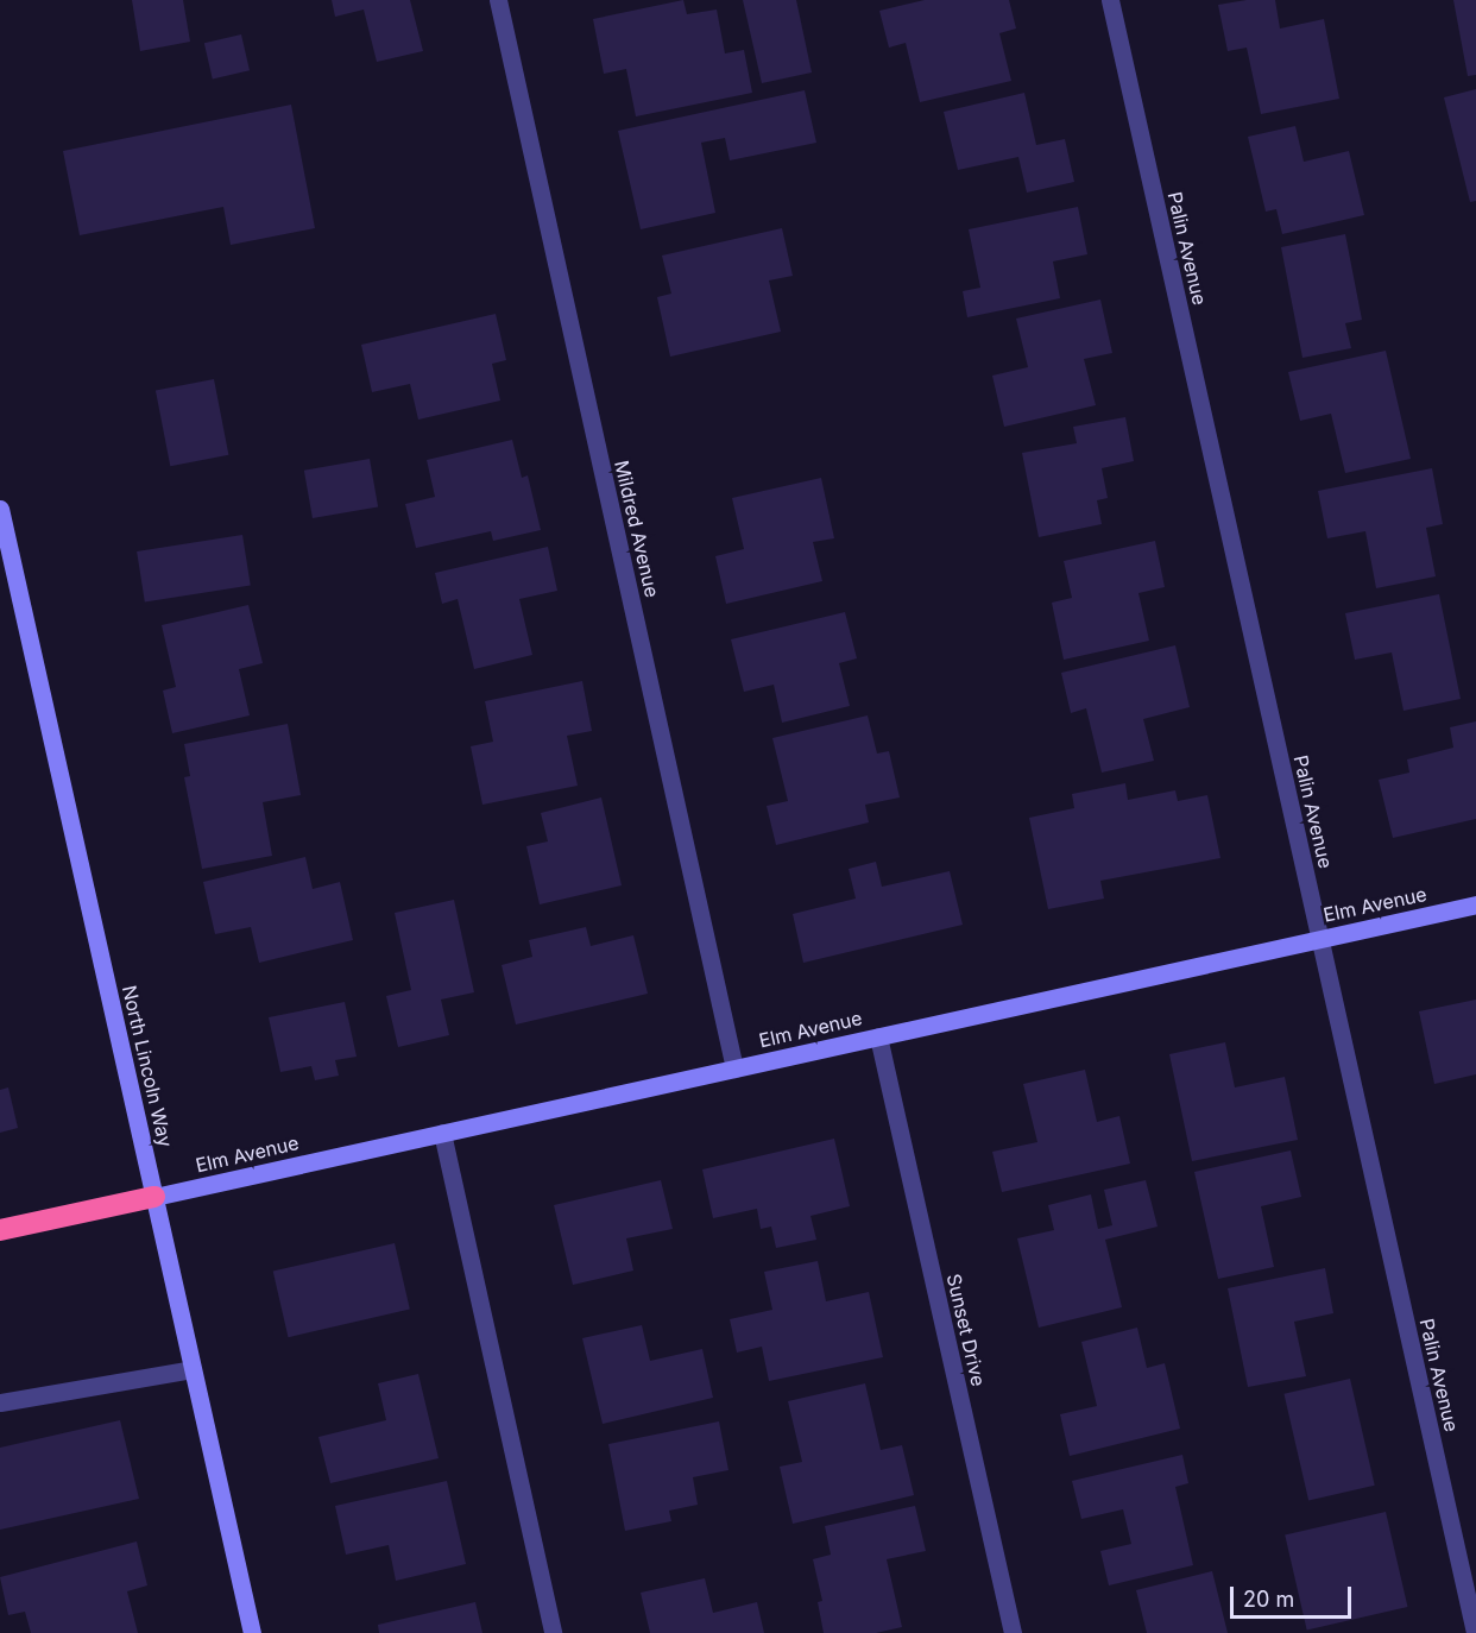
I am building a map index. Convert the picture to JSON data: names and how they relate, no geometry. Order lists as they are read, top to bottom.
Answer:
{
  "streets": {
    "street": [
      "Palin Avenue",
      "Mildred Avenue",
      "Elm Avenue",
      "North Lincoln Way",
      "Sunset Drive"
    ]
  },
  "crossings": [
    ["Palin Avenue", "Elm Avenue"],
    ["Mildred Avenue", "Elm Avenue"],
    ["Elm Avenue", "North Lincoln Way"],
    ["Elm Avenue", "Sunset Drive"]
  ],
  "scale_bar": "20 m"
}
